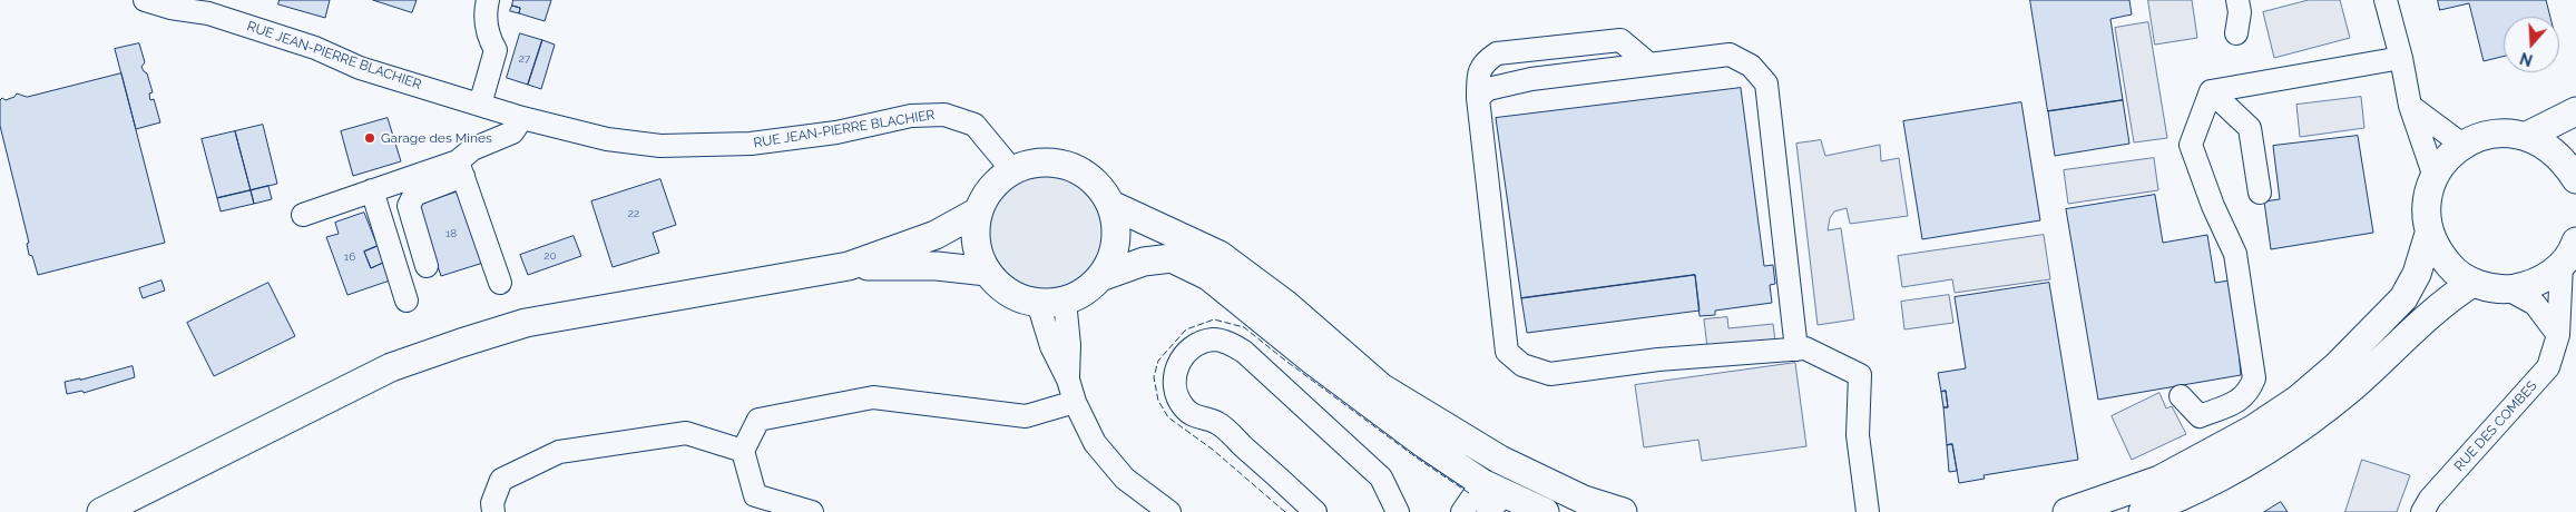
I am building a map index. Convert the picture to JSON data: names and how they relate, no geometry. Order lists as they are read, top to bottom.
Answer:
{
  "streets": {
    "street": ["RUE JEAN-PIERRE BLACHIER", "RUE DES COMBES"]
  },
  "places": ["Garage des Mines"],
  "house_numbers": [
    "27",
    "22",
    "18",
    "20",
    "16"
  ],
  "north": "bottom"
}
